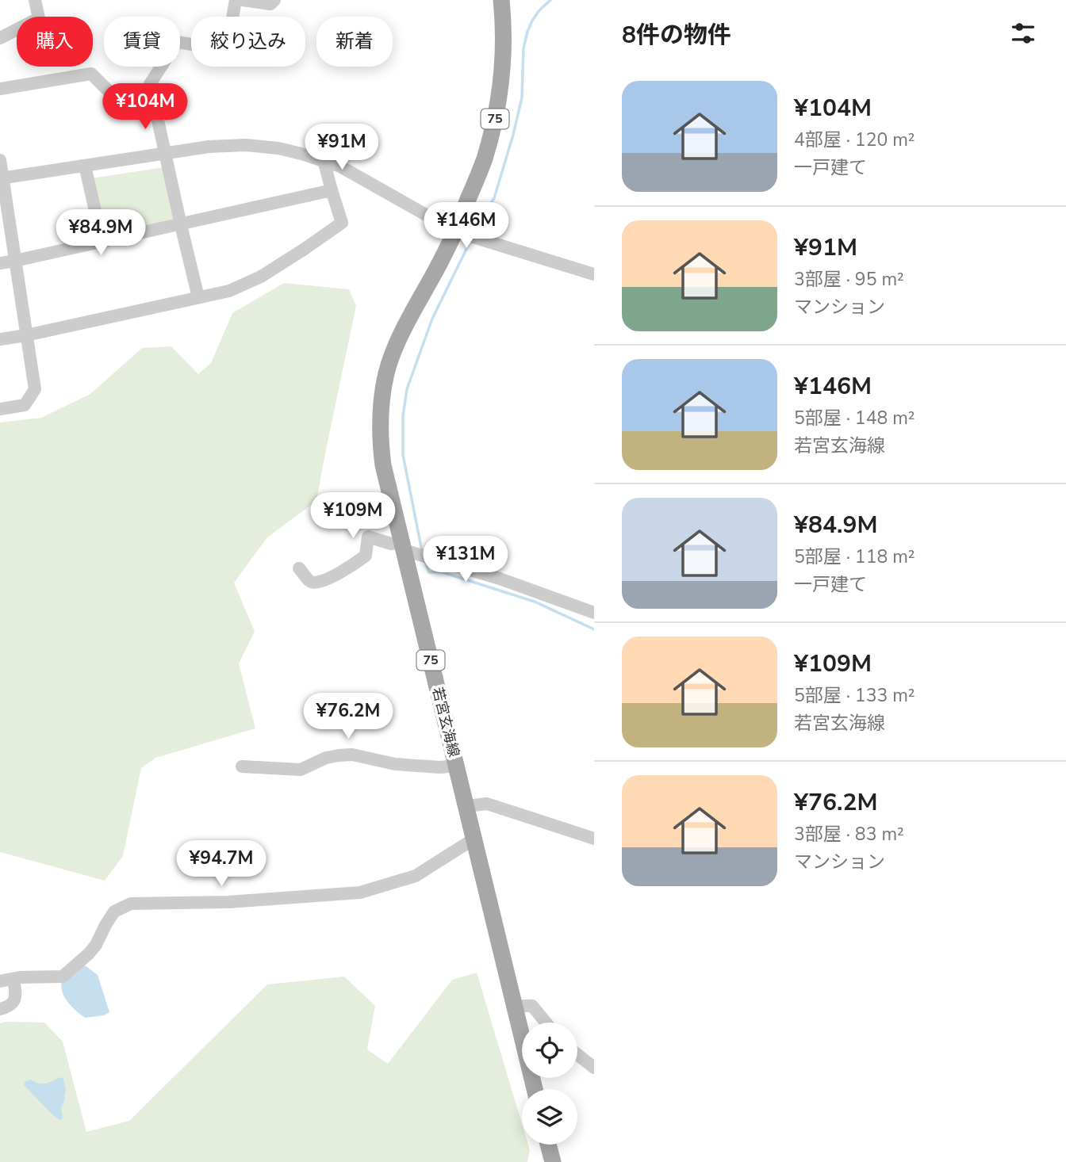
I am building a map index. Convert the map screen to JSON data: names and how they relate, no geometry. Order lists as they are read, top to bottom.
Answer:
{
  "streets": {
    "main road": ["75", "若宮玄海線"]
  },
  "page": {
    "heading": "8件の物件",
    "chip": [
      "購入",
      "賃貸",
      "絞り込み",
      "新着"
    ],
    "list": [
      {
        "name": "¥104M",
        "note": "4部屋 · 120 m² · 一戸建て"
      },
      {
        "name": "¥91M",
        "note": "3部屋 · 95 m² · マンション"
      },
      {
        "name": "¥146M",
        "note": "5部屋 · 148 m² · 若宮玄海線"
      },
      {
        "name": "¥84.9M",
        "note": "5部屋 · 118 m² · 一戸建て"
      },
      {
        "name": "¥109M",
        "note": "5部屋 · 133 m² · 若宮玄海線"
      },
      {
        "name": "¥76.2M",
        "note": "3部屋 · 83 m² · マンション"
      }
    ],
    "price": [
      "¥104M",
      "¥91M",
      "¥146M",
      "¥84.9M",
      "¥109M",
      "¥131M",
      "¥76.2M",
      "¥94.7M"
    ]
  }
}
